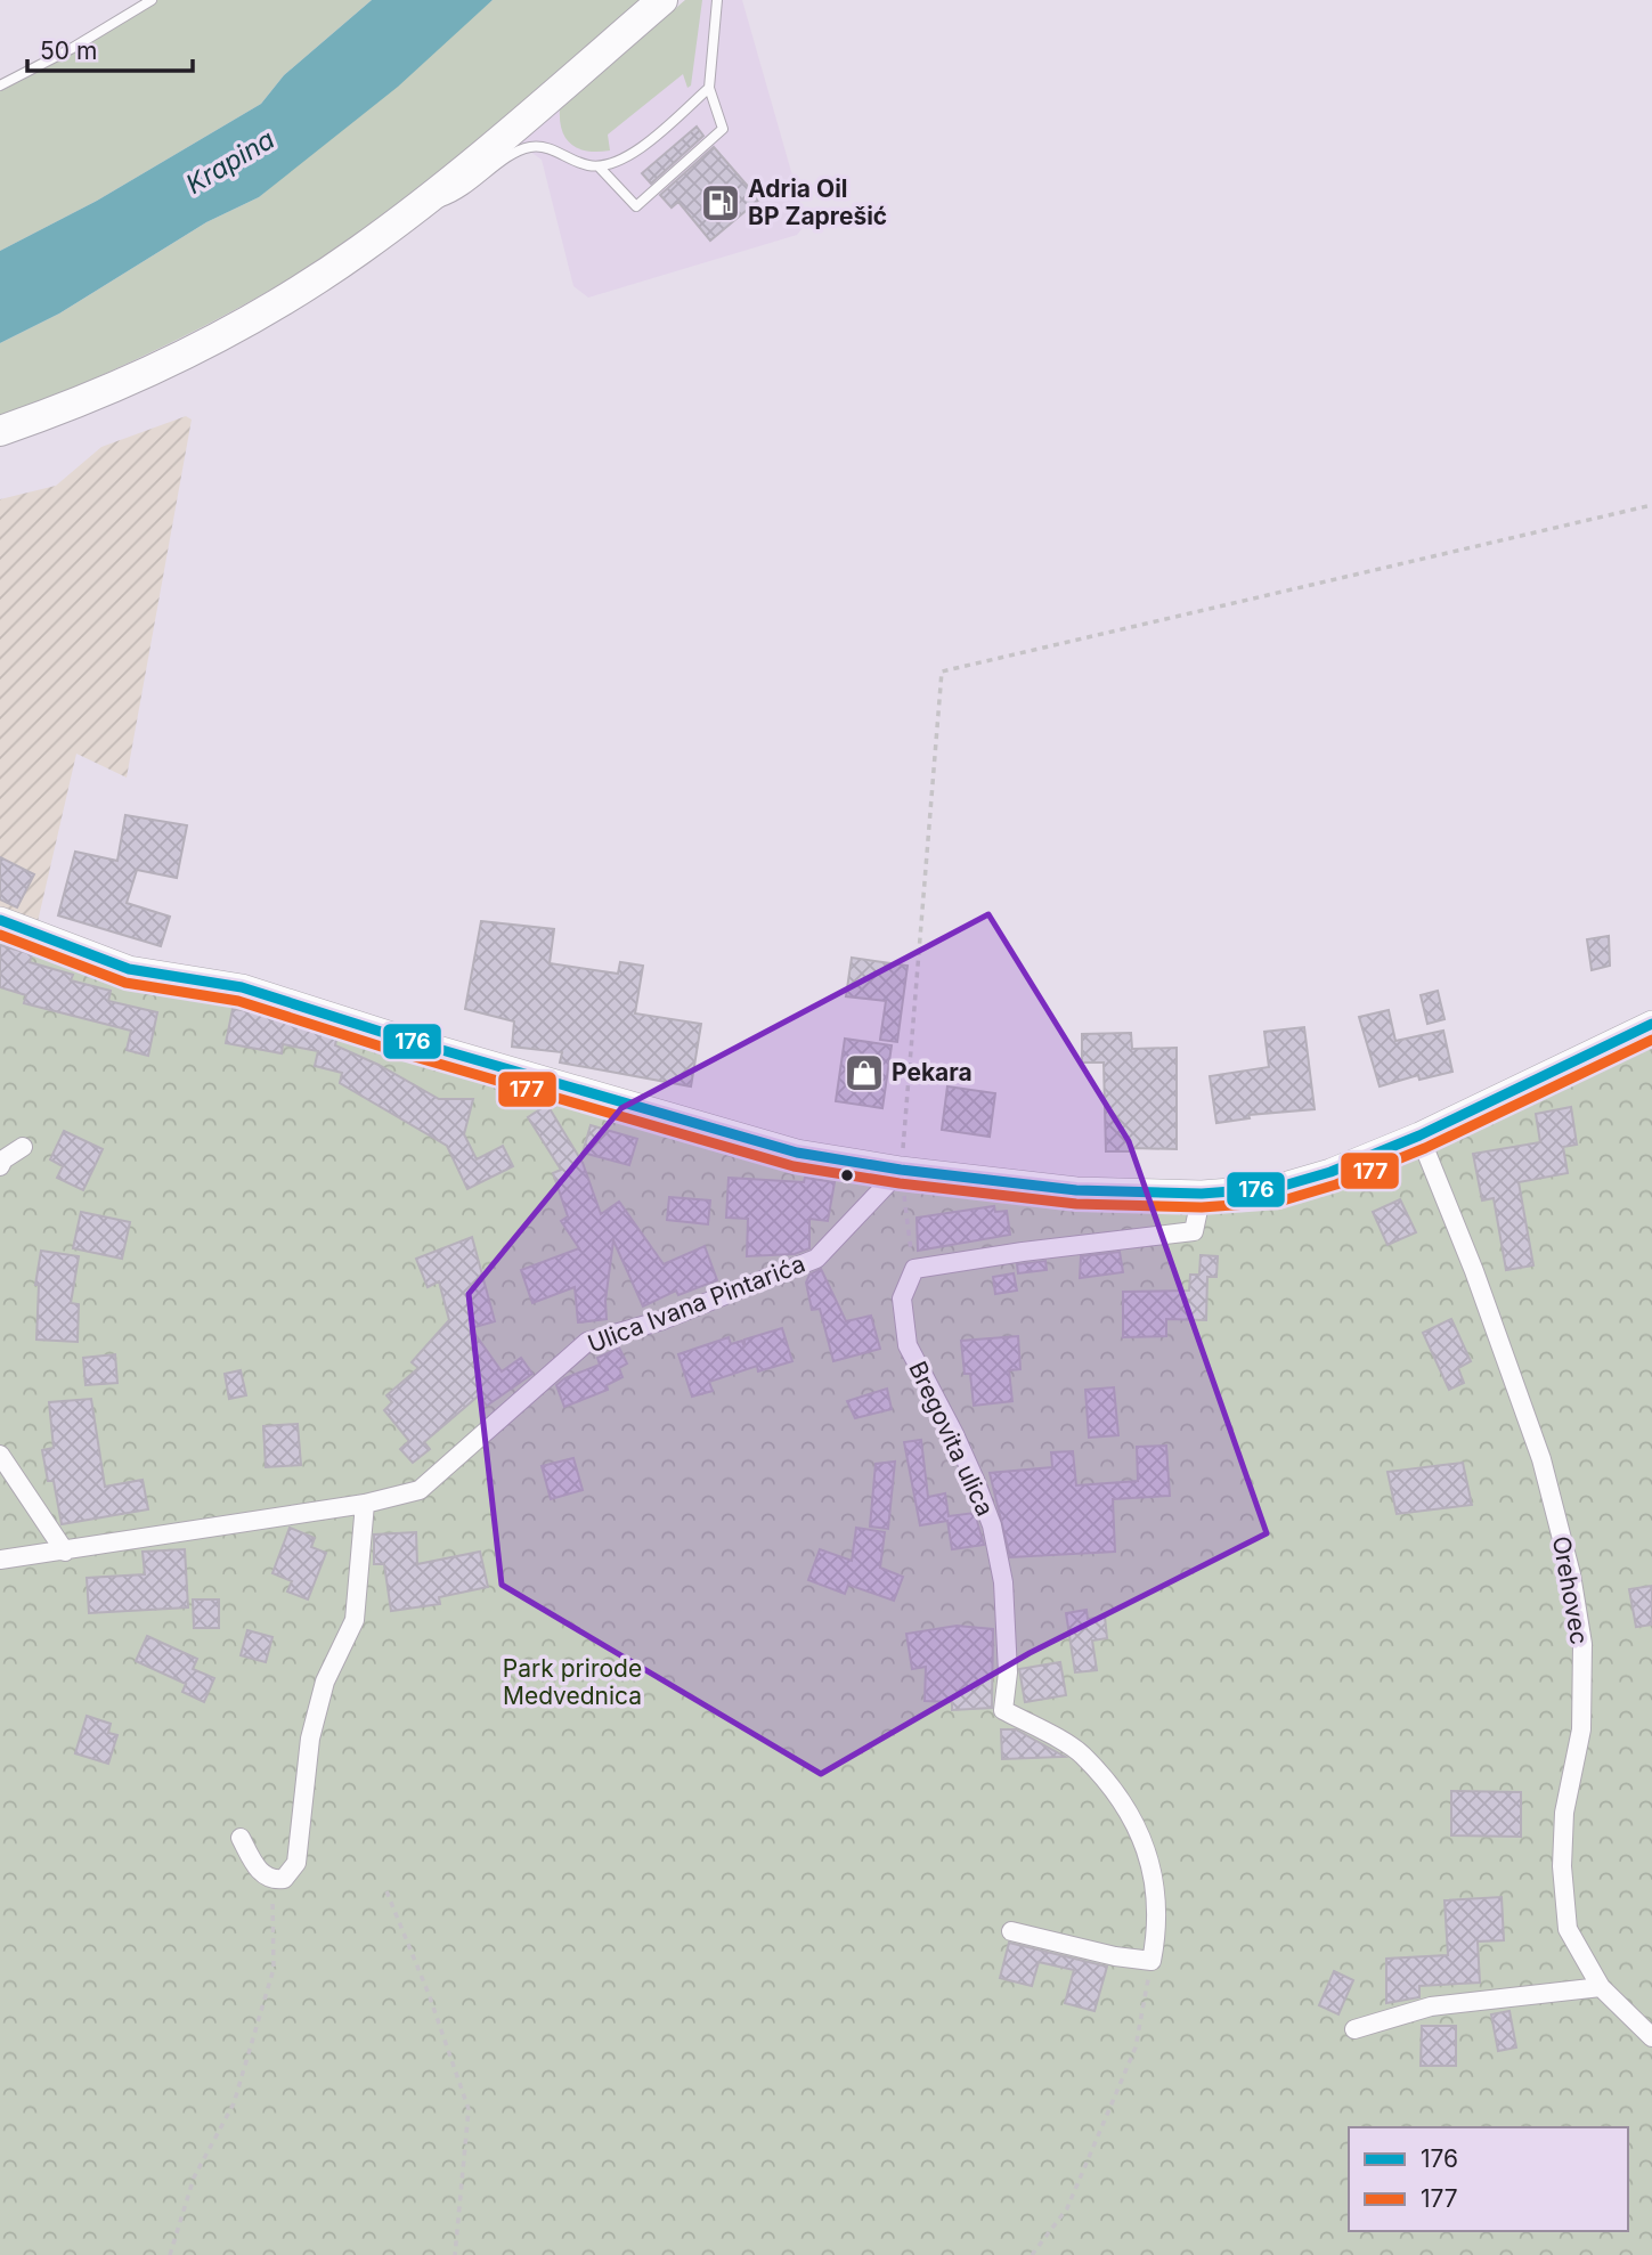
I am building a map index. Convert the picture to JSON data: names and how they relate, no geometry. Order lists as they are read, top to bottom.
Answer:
{
  "streets": {
    "street": ["Ulica Ivana Pintarića", "Bregovita ulica", "Orehovec"]
  },
  "water": ["Krapina"],
  "parks": ["Park prirode Medvednica"],
  "places": {
    "fuel station": ["Adria Oil BP Zaprešić"],
    "shop": ["Pekara"]
  },
  "lines": ["transit line 176", "transit line 177"],
  "legend": ["176", "177"],
  "scale_bar": "50 m"
}
